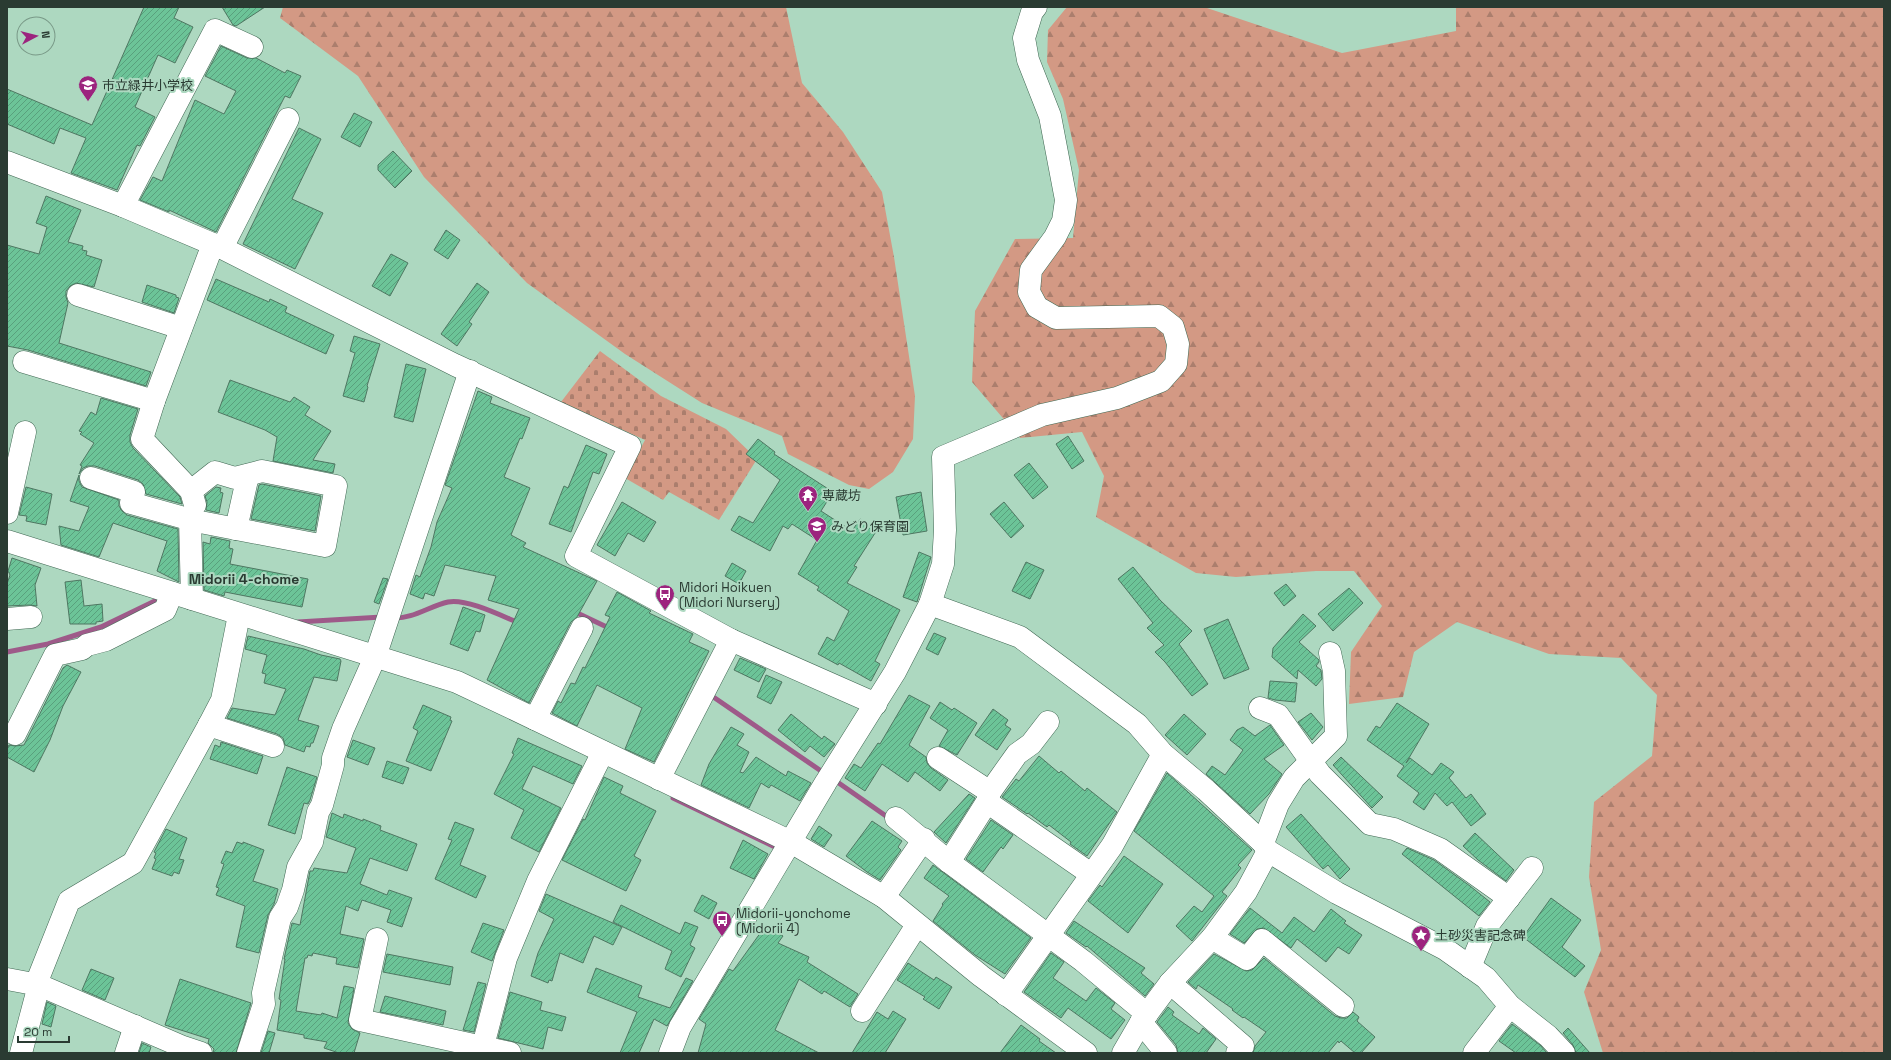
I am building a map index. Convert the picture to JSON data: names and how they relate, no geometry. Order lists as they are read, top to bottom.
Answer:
{
  "districts": ["Midorii 4-chome"],
  "places": {
    "school or university": ["市立緑井小学校", "みどり保育園"],
    "temple": ["専蔵坊"],
    "bus stop": ["Midori Hoikuen (Midori Nursery)", "Midorii-yonchome (Midorii 4)"],
    "place": ["土砂災害記念碑"]
  },
  "scale_bar": "20 m",
  "north": "right"
}
